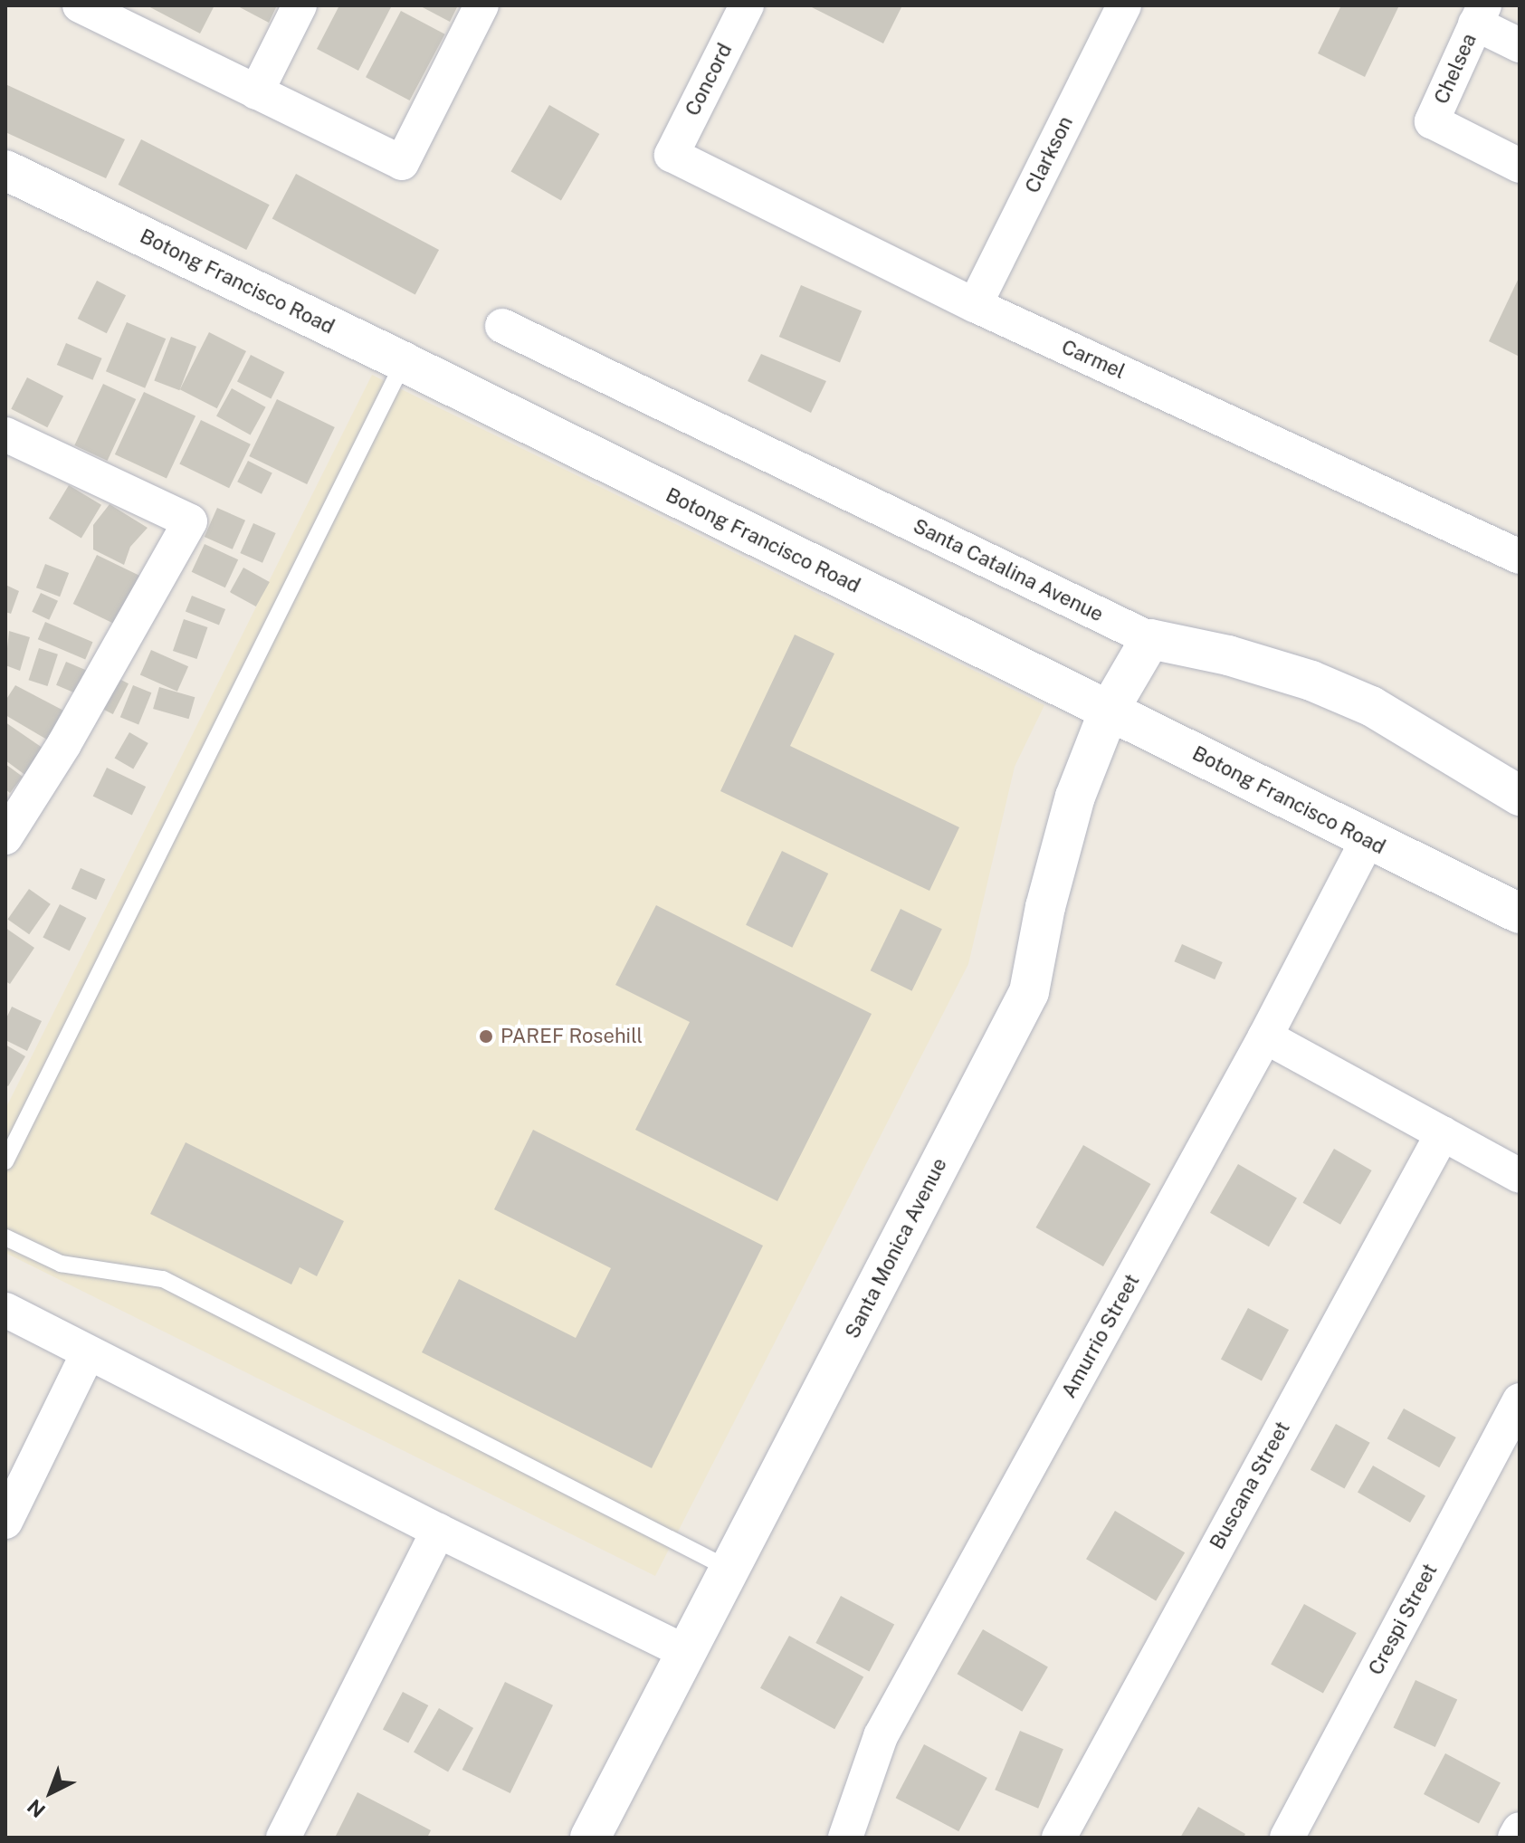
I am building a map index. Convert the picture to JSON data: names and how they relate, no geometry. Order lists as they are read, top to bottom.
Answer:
{
  "streets": {
    "street": [
      "Chelsea",
      "Concord",
      "Clarkson",
      "Botong Francisco Road",
      "Carmel",
      "Santa Catalina Avenue",
      "Santa Monica Avenue",
      "Amurrio Street",
      "Buscana Street",
      "Crespi Street"
    ]
  },
  "crossings": [
    ["Concord", "Carmel"],
    ["Clarkson", "Carmel"],
    ["Botong Francisco Road", "Santa Monica Avenue"],
    ["Botong Francisco Road", "Amurrio Street"],
    ["Santa Catalina Avenue", "Santa Monica Avenue"]
  ],
  "places": ["PAREF Rosehill"],
  "north": "bottom left"
}
